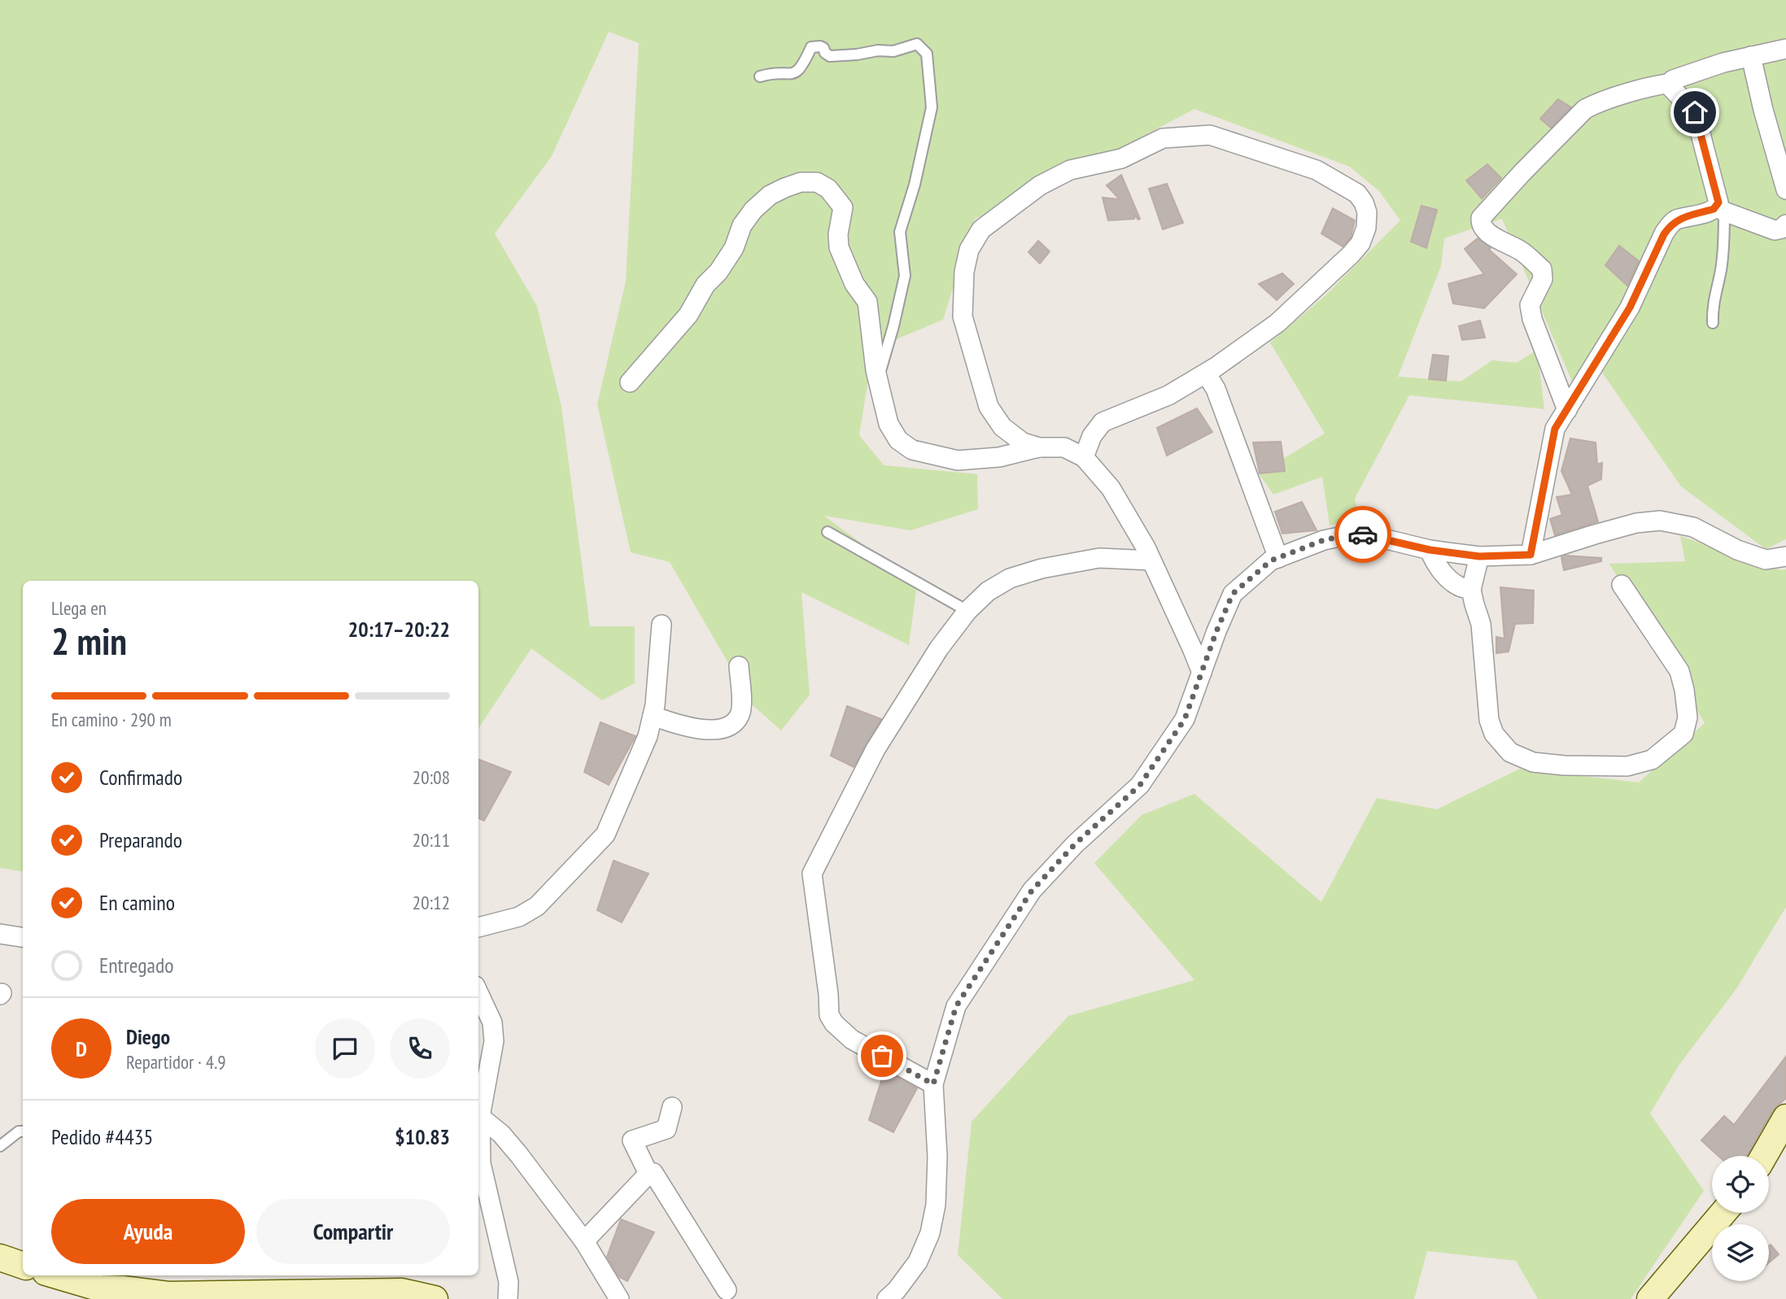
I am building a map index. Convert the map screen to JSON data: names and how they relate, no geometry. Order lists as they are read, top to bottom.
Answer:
{
  "page": {
    "heading": ["2 min", "Llega en", "20:17–20:22"],
    "panel": [
      "Diego",
      "Repartidor · 4.9",
      "Pedido #4435",
      "$10.83"
    ],
    "bar": "En camino · 290 m",
    "list": [
      ["Confirmado", "20:08"],
      ["Preparando", "20:11"],
      ["En camino", "20:12"],
      "Entregado"
    ],
    "round": "D",
    "buttons": ["Ayuda", "Compartir"]
  }
}
